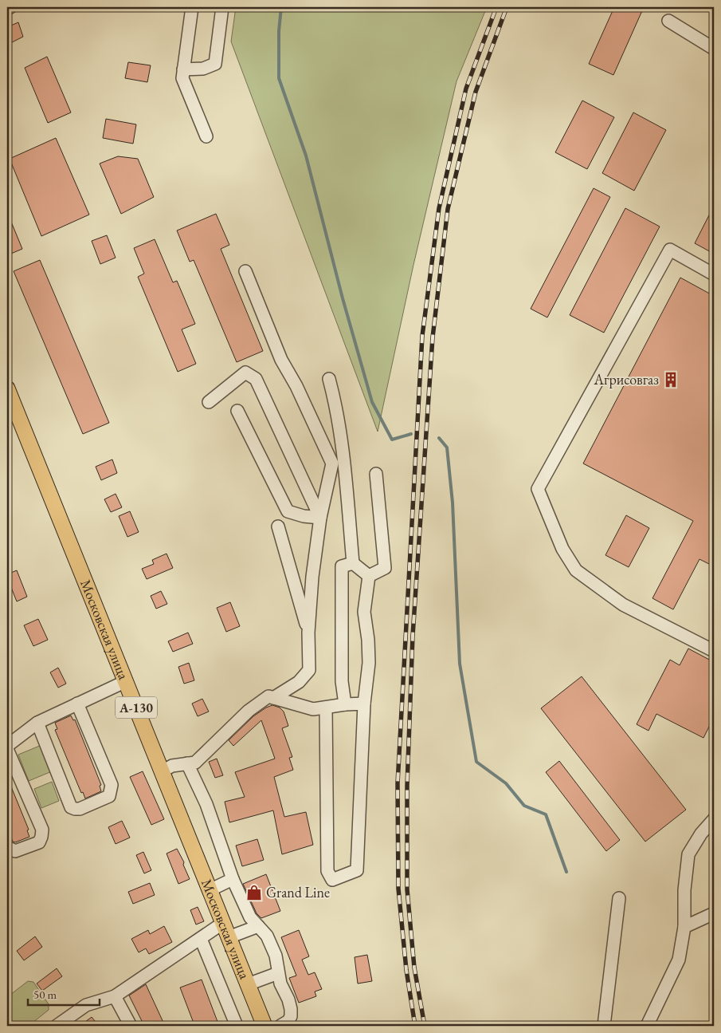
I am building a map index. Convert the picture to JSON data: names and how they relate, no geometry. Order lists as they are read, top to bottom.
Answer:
{
  "streets": {
    "main road": ["Московская улица", "А-130"]
  },
  "places": {
    "building": ["Агрисовгаз"],
    "shop": ["Grand Line"]
  },
  "scale_bar": "50 m"
}
